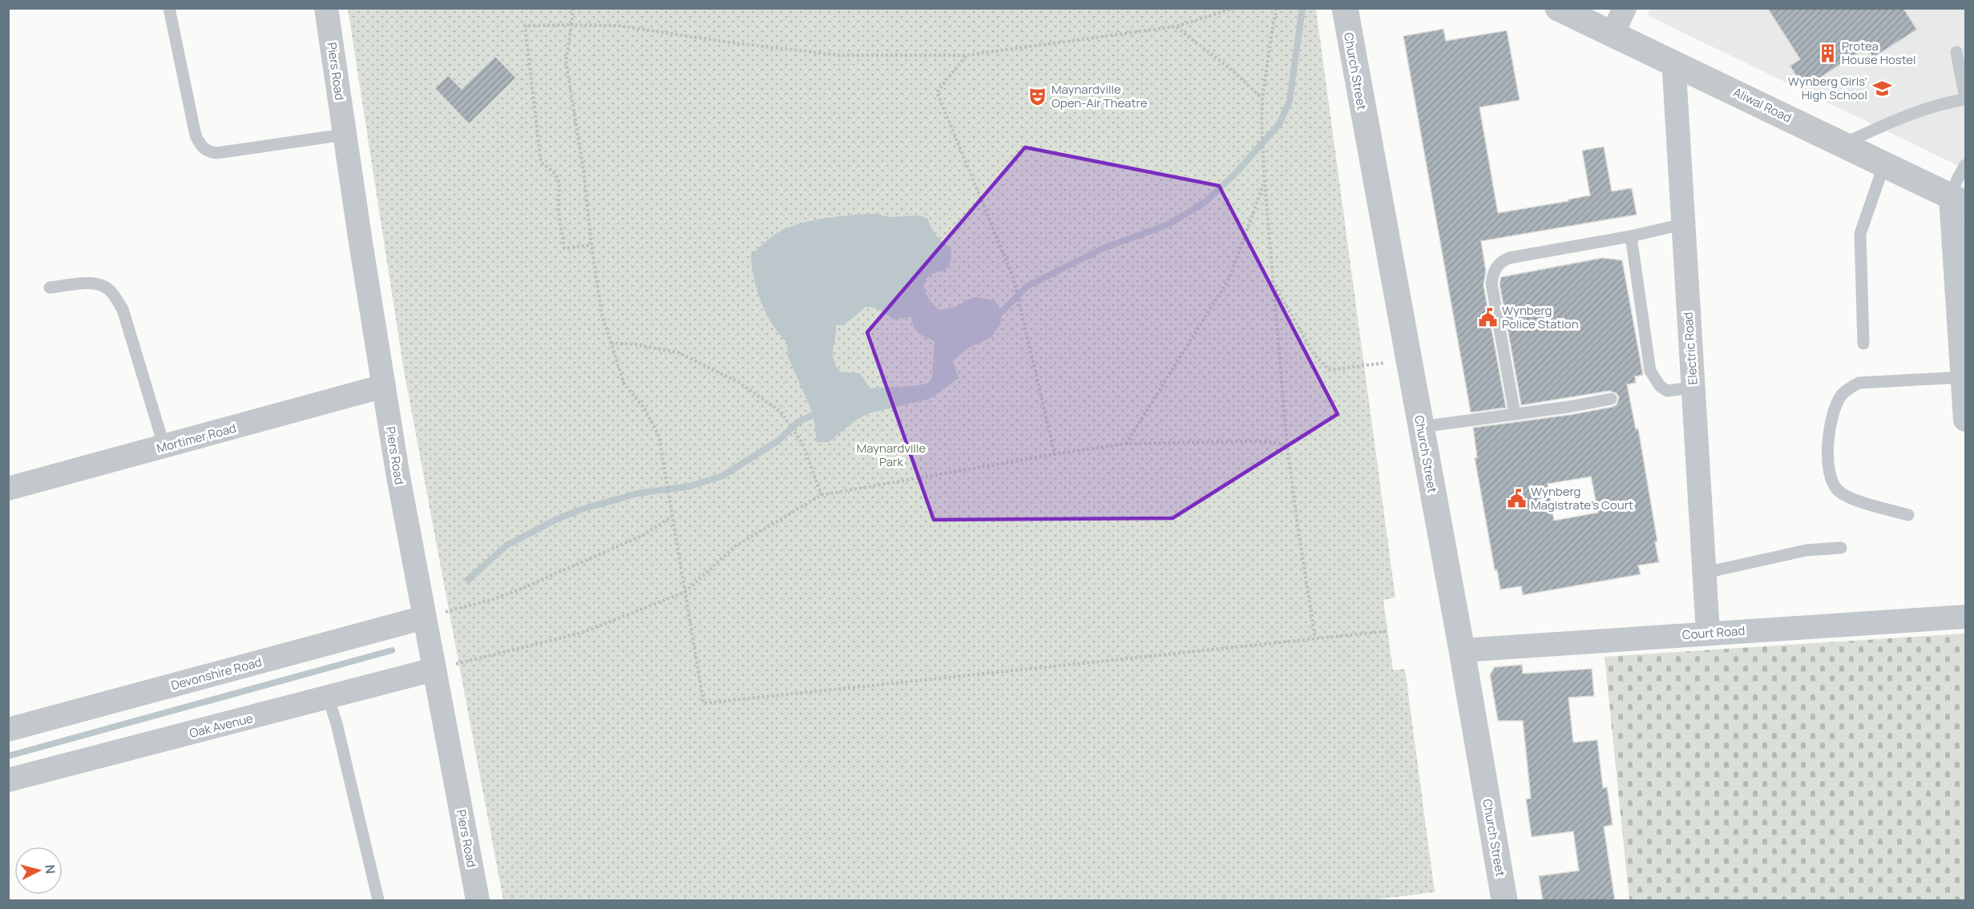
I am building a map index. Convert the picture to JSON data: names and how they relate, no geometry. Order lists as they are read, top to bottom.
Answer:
{
  "streets": {
    "street": [
      "Piers Road",
      "Church Street",
      "Aliwal Road",
      "Electric Road",
      "Mortimer Road",
      "Court Road",
      "Devonshire Road",
      "Oak Avenue"
    ]
  },
  "crossings": [
    ["Piers Road", "Mortimer Road"],
    ["Piers Road", "Devonshire Road"],
    ["Piers Road", "Oak Avenue"],
    ["Church Street", "Court Road"],
    ["Aliwal Road", "Electric Road"],
    ["Electric Road", "Court Road"]
  ],
  "parks": ["Maynardville Park"],
  "places": {
    "building": ["Protea House Hostel"],
    "school or university": ["Wynberg Girls' High School"],
    "theatre": ["Maynardville Open-Air Theatre"],
    "public building": ["Wynberg Police Station", "Wynberg Magistrate's Court"]
  },
  "north": "right"
}
